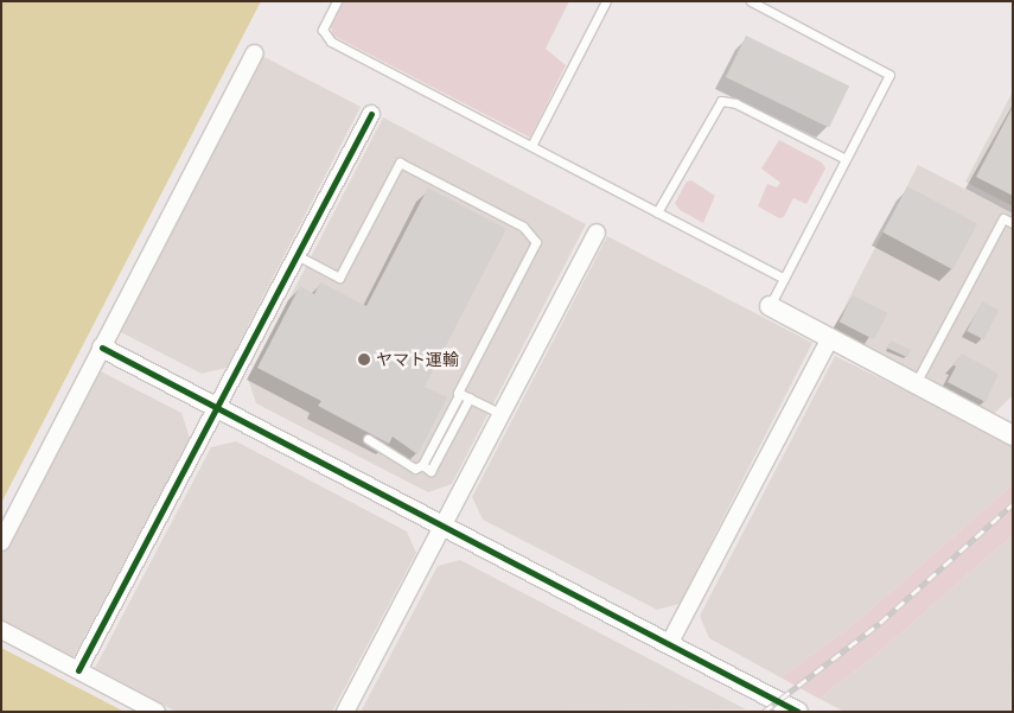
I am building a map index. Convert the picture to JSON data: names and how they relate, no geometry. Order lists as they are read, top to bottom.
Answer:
{
  "places": ["ヤマト運輸"]
}
